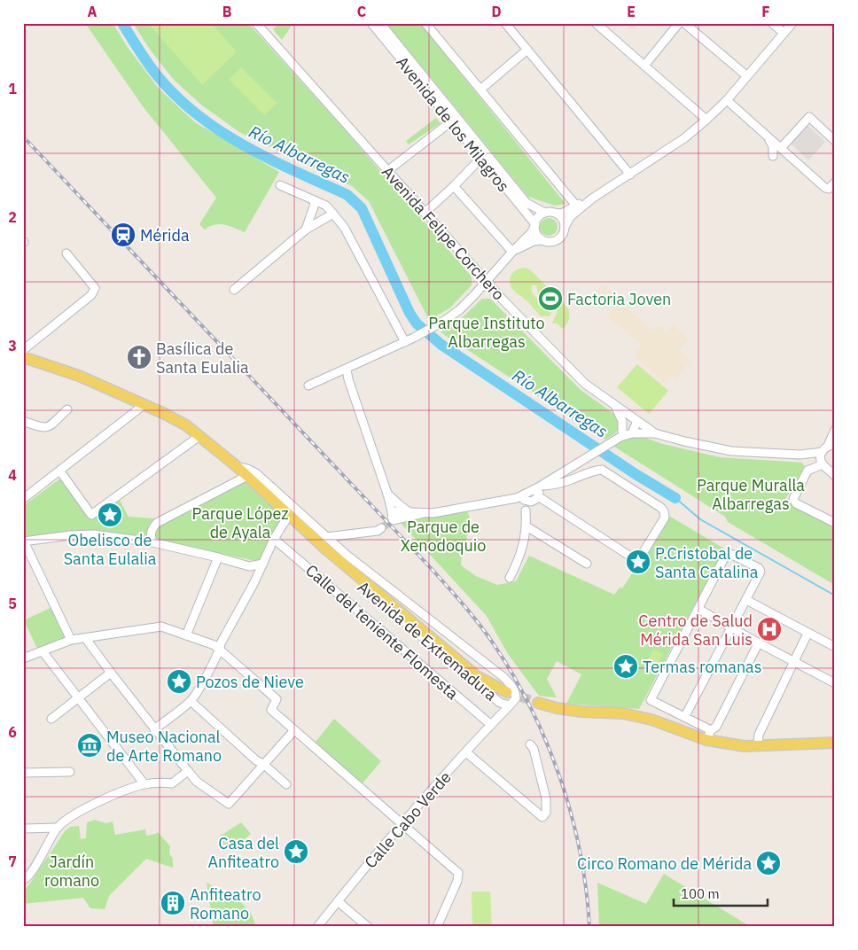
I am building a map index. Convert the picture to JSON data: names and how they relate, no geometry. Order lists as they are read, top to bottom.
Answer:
{
  "streets": {
    "main road": ["Avenida de Extremadura"],
    "street": [
      "Avenida de los Milagros",
      "Avenida Felipe Corchero",
      "Calle del teniente Flomesta",
      "Calle Cabo Verde"
    ]
  },
  "crossings": [
    ["Calle del teniente Flomesta", "Calle Cabo Verde"],
    ["Avenida de Extremadura", "Calle Cabo Verde"]
  ],
  "water": ["Río Albarregas"],
  "parks": [
    "Parque Instituto Albarregas",
    "Parque Muralla Albarregas",
    "Parque López de Ayala",
    "Parque de Xenodoquio",
    "Jardín romano"
  ],
  "places": {
    "station": ["Mérida"],
    "sports": ["Factoria Joven"],
    "church": ["Basílica de Santa Eulalia"],
    "place": [
      "Obelisco de Santa Eulalia",
      "P.Cristobal de Santa Catalina",
      "Termas romanas",
      "Pozos de Nieve",
      "Casa del Anfiteatro",
      "Circo Romano de Mérida"
    ],
    "hospital": ["Centro de Salud Mérida San Luis"],
    "museum": ["Museo Nacional de Arte Romano"],
    "building": ["Anfiteatro Romano"]
  },
  "scale_bar": "100 m",
  "grid": {
    "columns": [
      "A",
      "B",
      "C",
      "D",
      "E",
      "F"
    ],
    "rows": [
      "1",
      "2",
      "3",
      "4",
      "5",
      "6",
      "7"
    ]
  }
}
